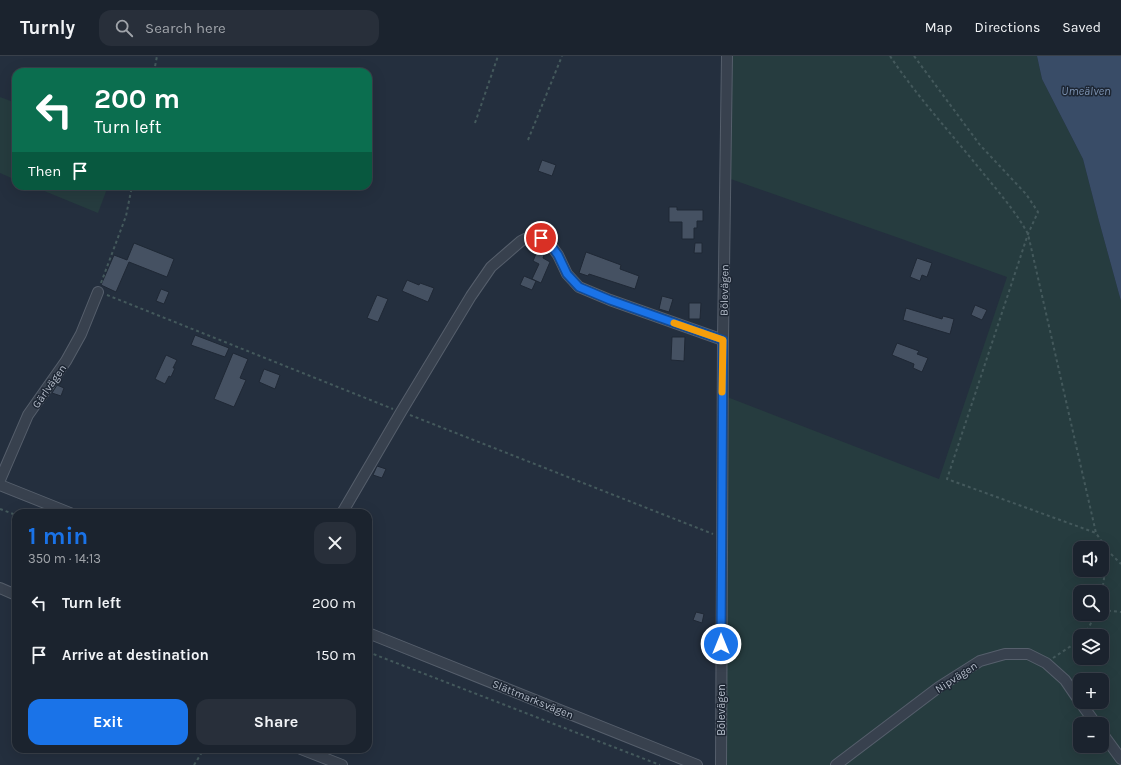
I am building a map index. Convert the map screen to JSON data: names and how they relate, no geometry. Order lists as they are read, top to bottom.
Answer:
{
  "streets": {
    "street": [
      "Bölevägen",
      "Gärlvägen",
      "Nipvägen",
      "Slättmarksvägen"
    ]
  },
  "water": ["Umeälven"],
  "page": {
    "header": "Turnly",
    "search": "Search here",
    "nav": ["Map", "Directions", "Saved"],
    "turn": ["200 m", "Turn left"],
    "then": "Then",
    "heading": ["1 min", "350 m · 14:13"],
    "map_buttons": ["+", "−"],
    "list": [
      {
        "name": "Turn left",
        "value": "200 m"
      },
      {
        "name": "Arrive at destination",
        "value": "150 m"
      }
    ],
    "buttons": ["Exit", "Share"]
  }
}
